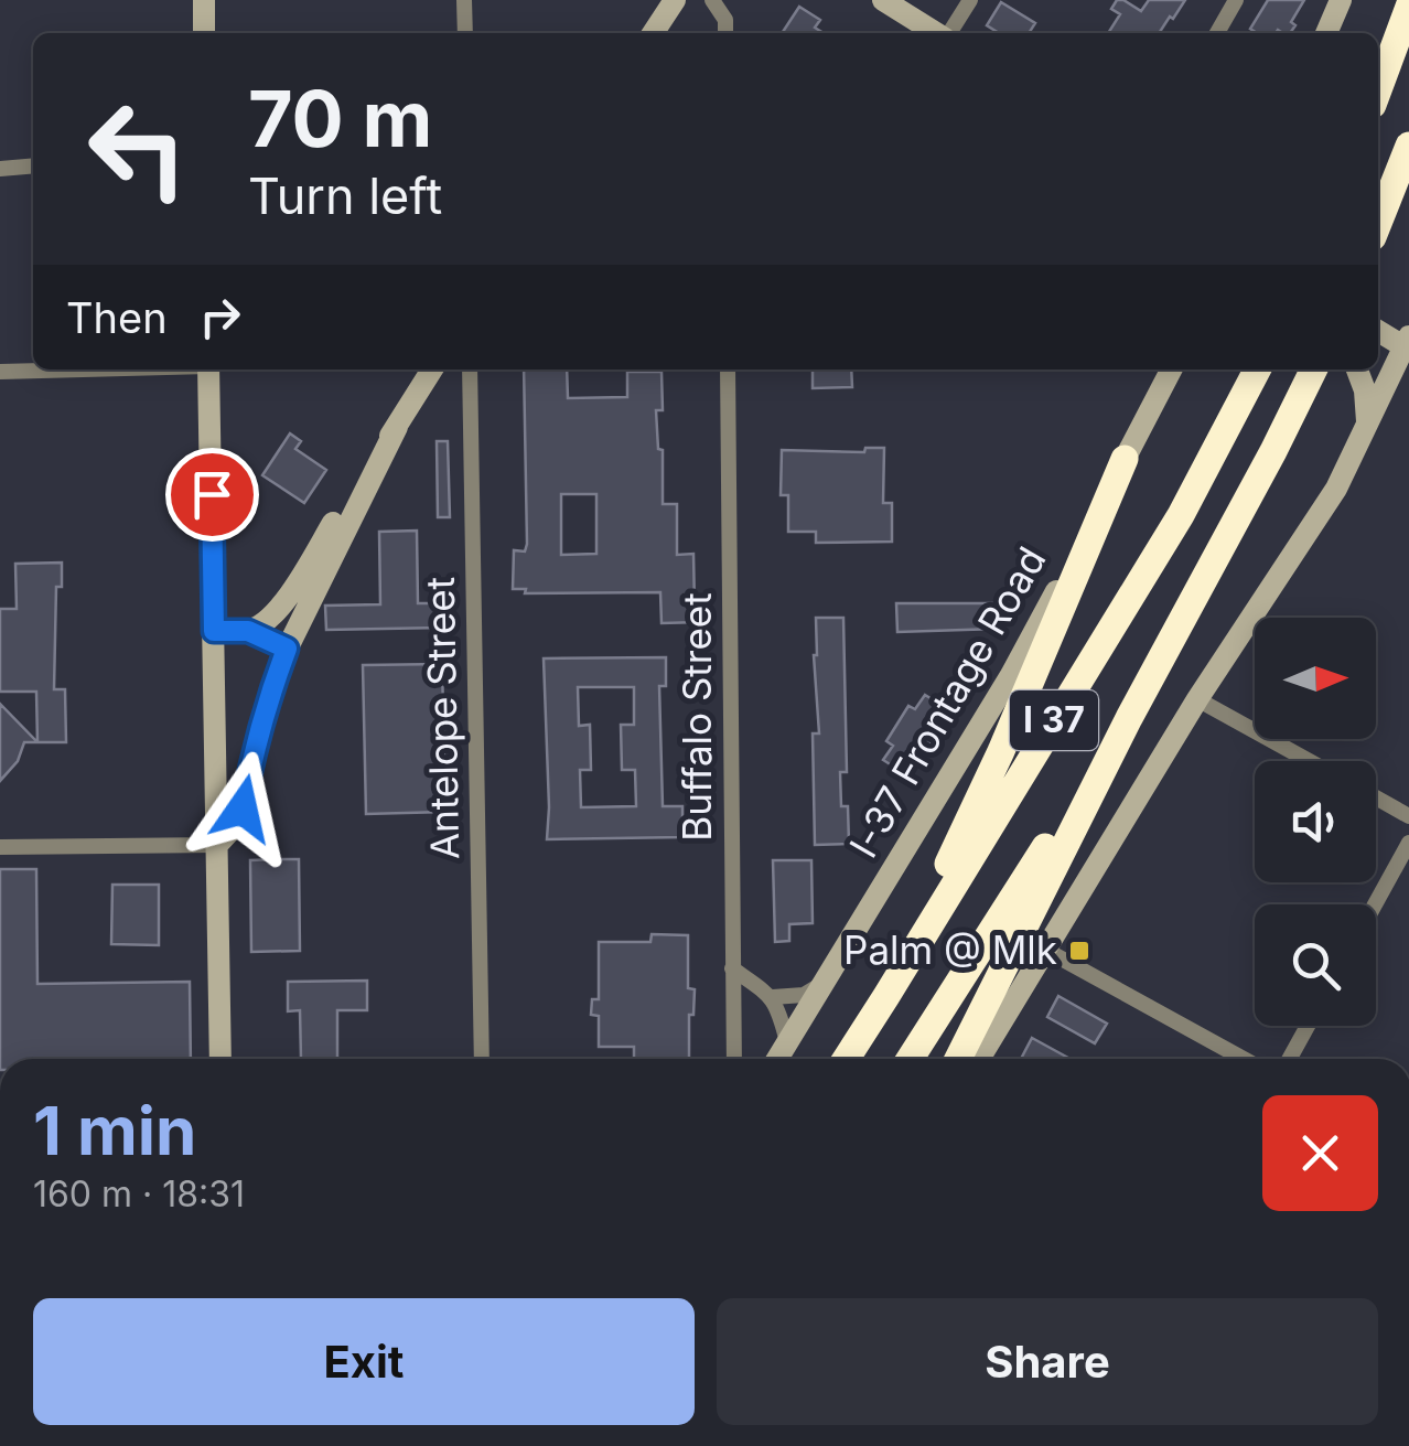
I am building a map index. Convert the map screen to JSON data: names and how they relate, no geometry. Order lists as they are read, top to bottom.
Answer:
{
  "streets": {
    "highway": ["I 37"],
    "main road": ["I-37 Frontage Road"],
    "street": ["Buffalo Street", "Antelope Street"]
  },
  "places": {
    "transit": ["Palm @ Mlk"]
  },
  "north": "right",
  "page": {
    "turn": ["70 m", "Turn left"],
    "then": "Then",
    "heading": ["1 min", "160 m · 18:31"],
    "buttons": ["Exit", "Share"]
  }
}
